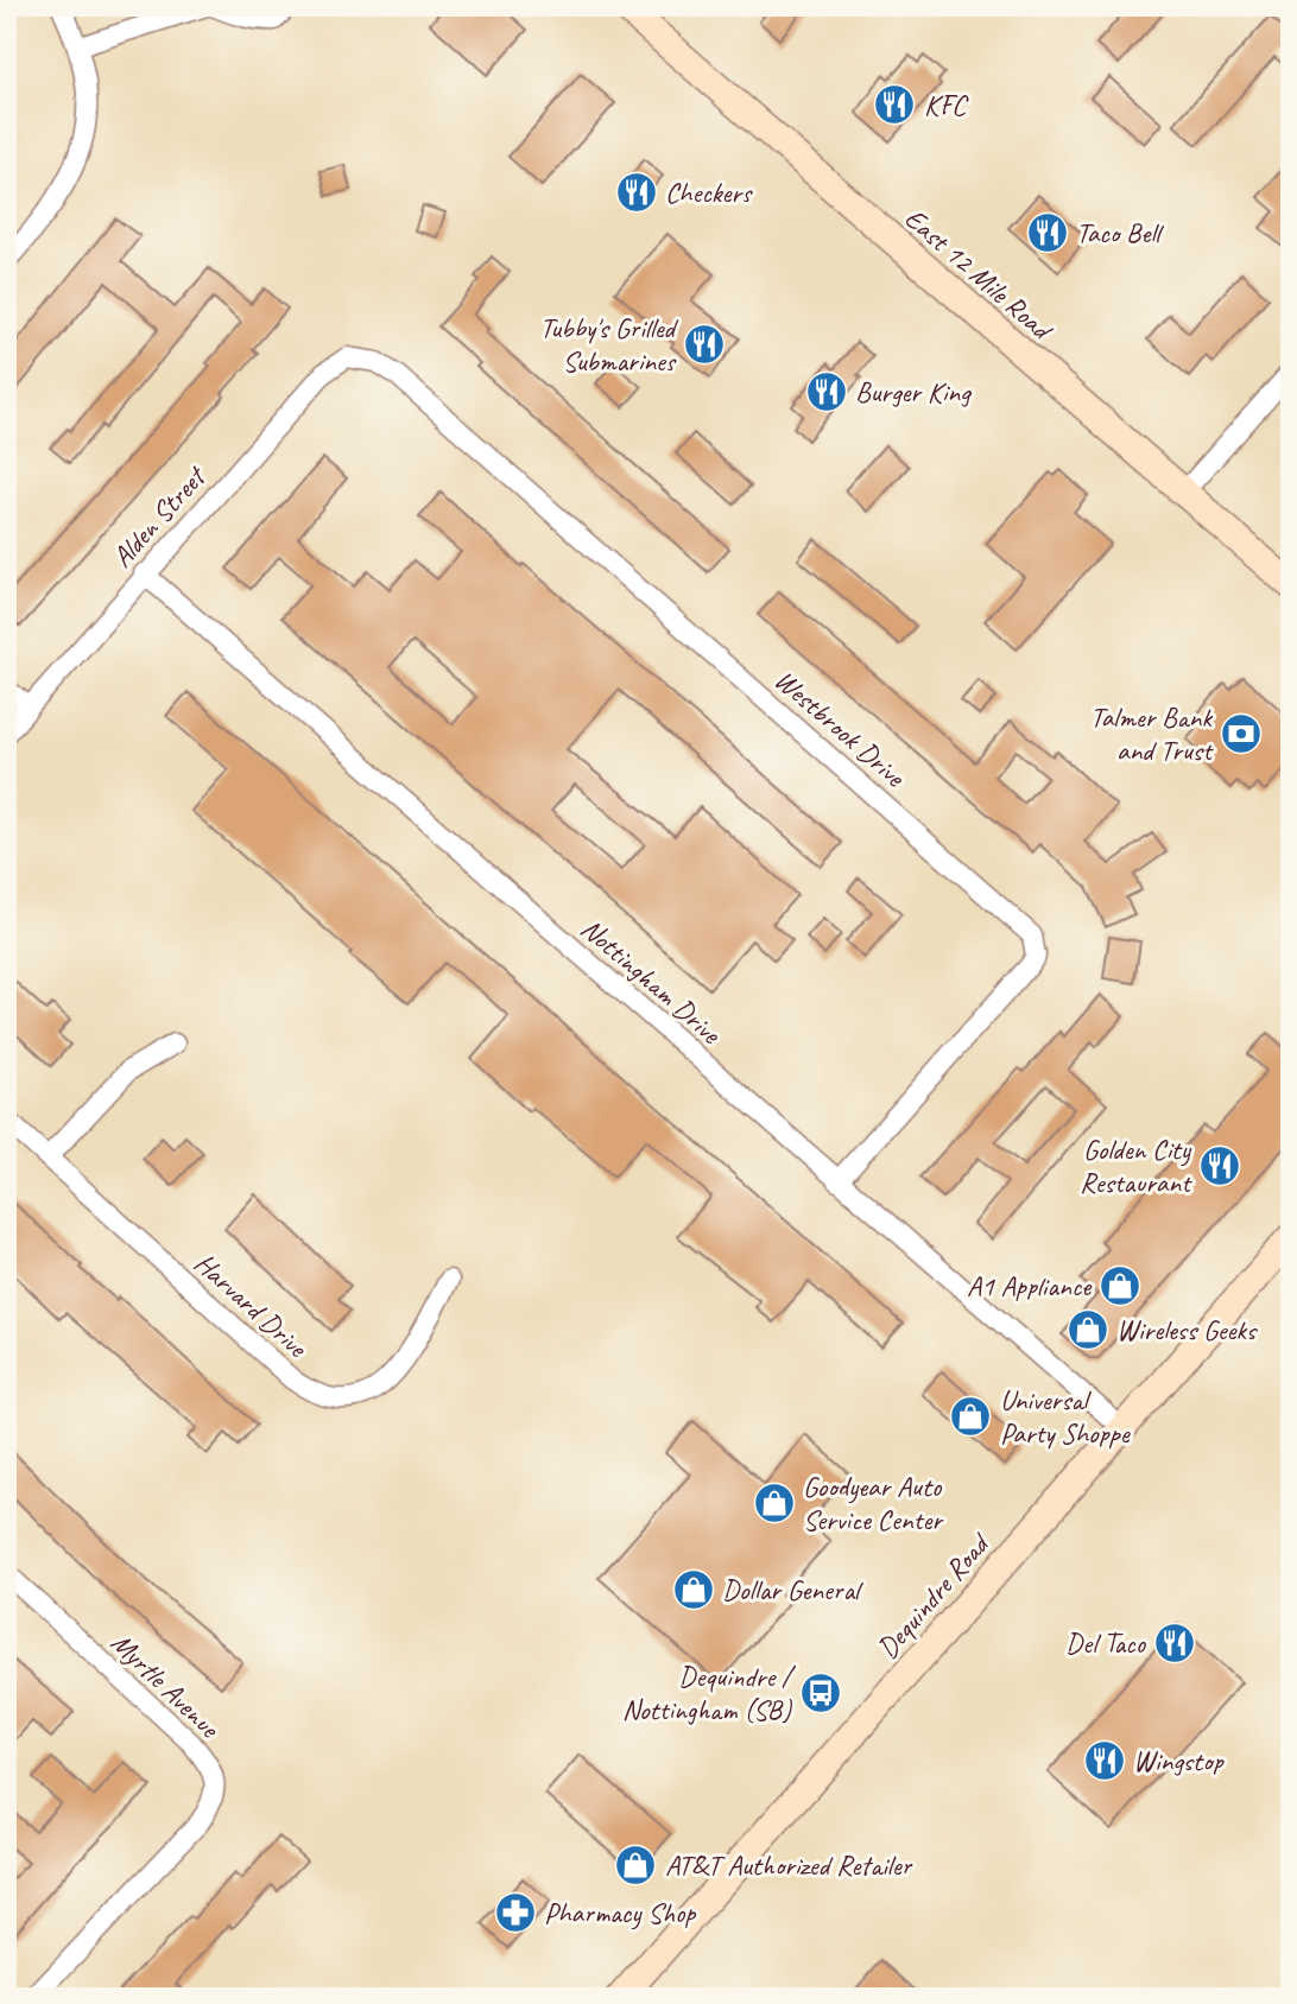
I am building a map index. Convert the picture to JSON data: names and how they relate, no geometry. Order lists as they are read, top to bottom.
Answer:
{
  "streets": {
    "main road": ["East 12 Mile Road", "Dequindre Road"],
    "street": [
      "Alden Street",
      "Westbrook Drive",
      "Nottingham Drive",
      "Harvard Drive",
      "Myrtle Avenue"
    ]
  },
  "crossings": [
    ["Alden Street", "Westbrook Drive"],
    ["Alden Street", "Nottingham Drive"],
    ["Westbrook Drive", "Nottingham Drive"],
    ["Nottingham Drive", "Dequindre Road"]
  ],
  "places": {
    "restaurant": [
      "KFC",
      "Checkers",
      "Taco Bell",
      "Tubby's Grilled Submarines",
      "Burger King",
      "Golden City Restaurant",
      "Del Taco",
      "Wingstop"
    ],
    "bank": ["Talmer Bank and Trust"],
    "shop": [
      "A1 Appliance",
      "Wireless Geeks",
      "Universal Party Shoppe",
      "Goodyear Auto Service Center",
      "Dollar General",
      "AT&T Authorized Retailer"
    ],
    "bus stop": ["Dequindre / Nottingham (SB)"],
    "pharmacy": ["Pharmacy Shop"]
  }
}
